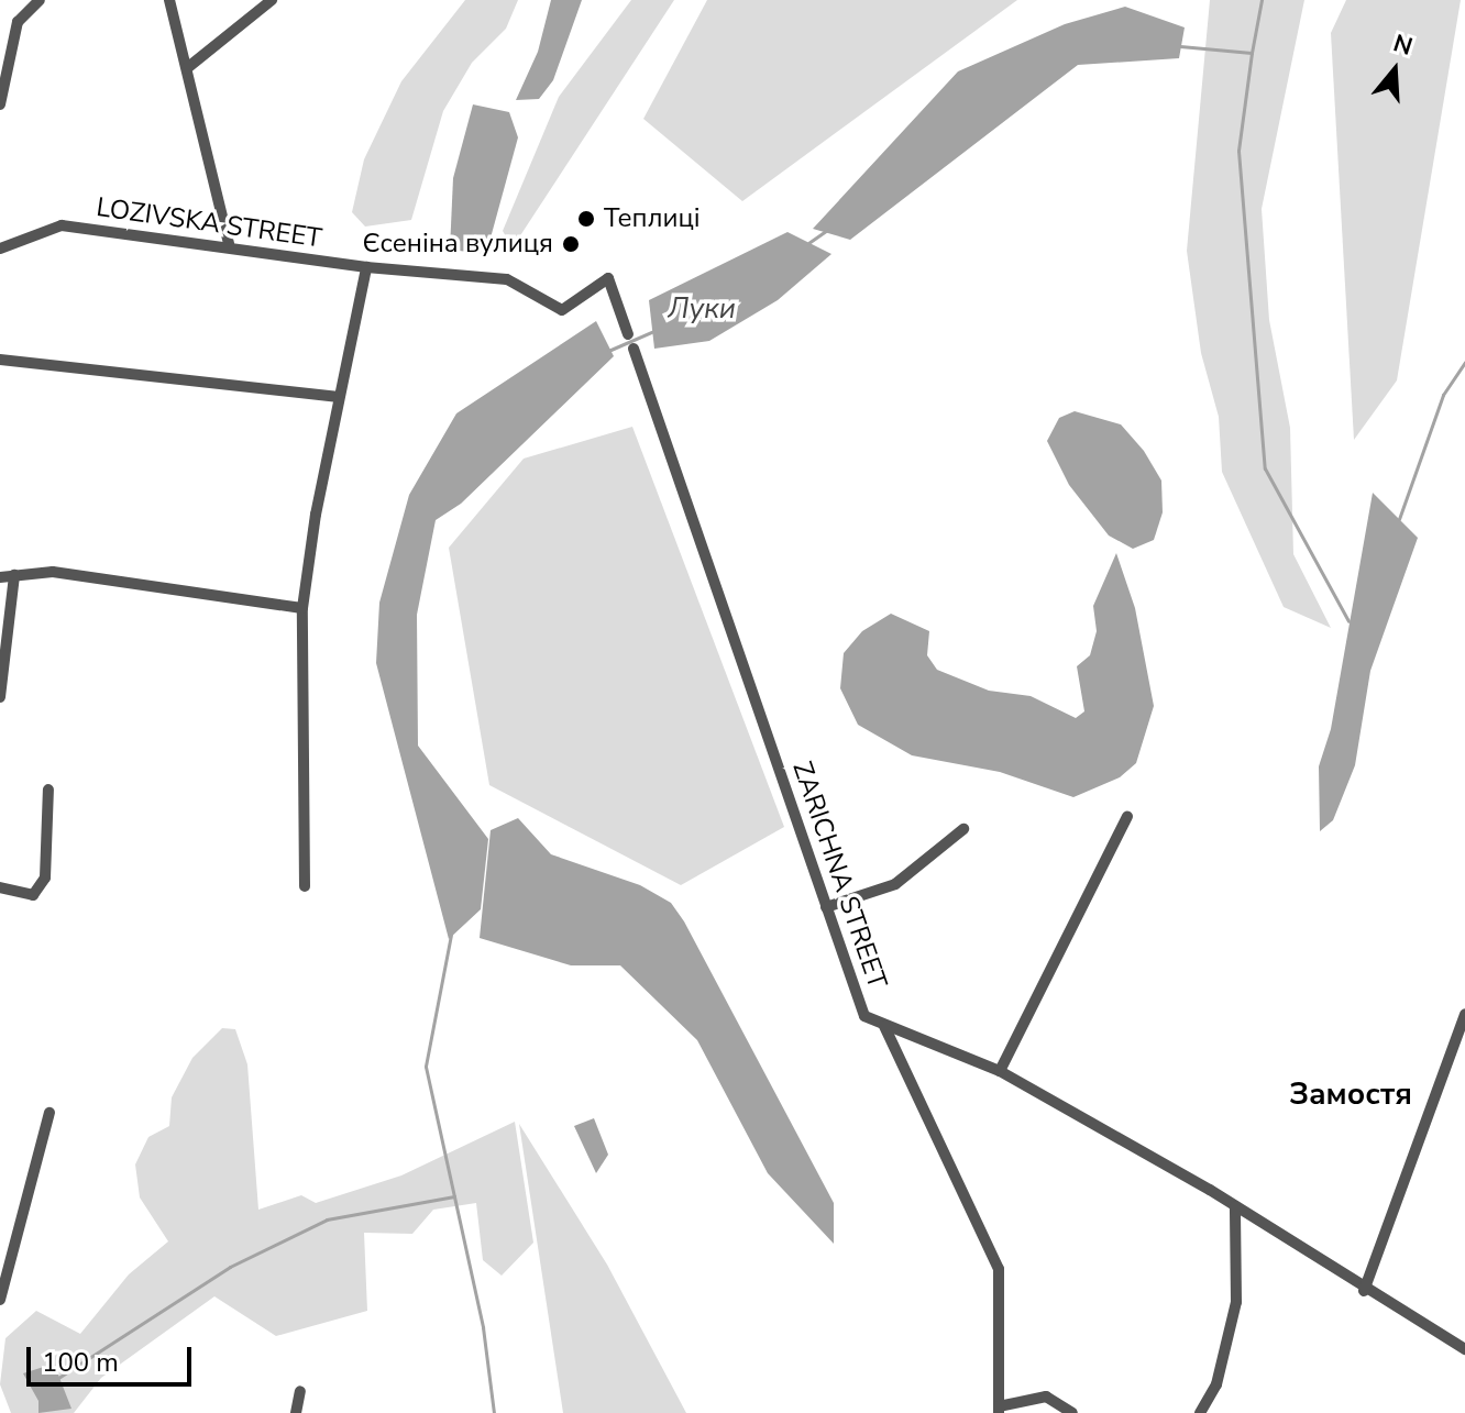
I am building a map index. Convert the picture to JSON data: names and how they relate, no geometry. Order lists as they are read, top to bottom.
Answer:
{
  "streets": {
    "street": ["LOZIVSKA STREET", "ZARICHNA STREET"]
  },
  "districts": ["Замостя"],
  "water": ["Луки"],
  "places": ["Теплиці", "Єсеніна вулиця"],
  "scale_bar": "100 m",
  "north": "top"
}
